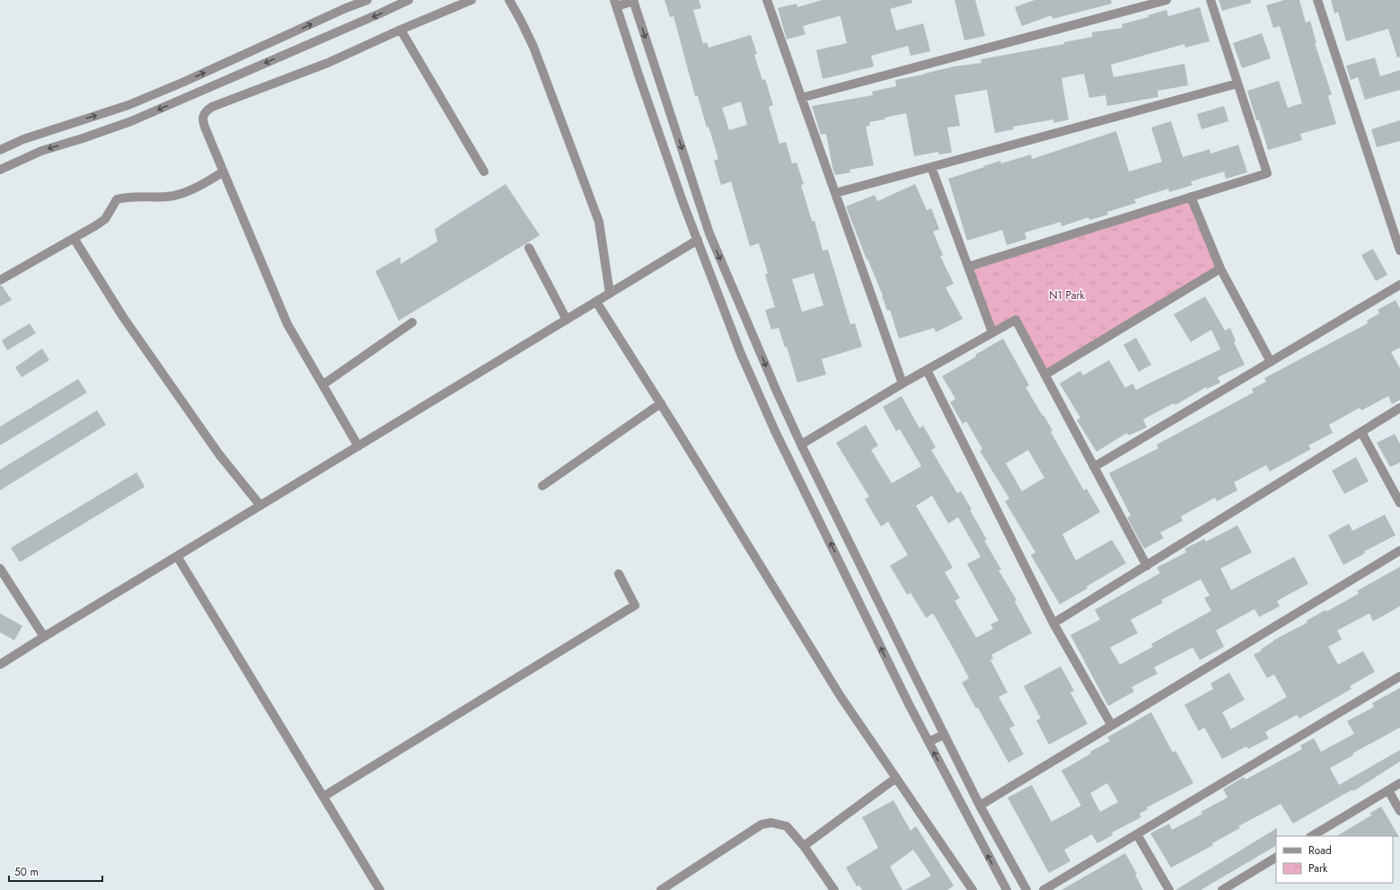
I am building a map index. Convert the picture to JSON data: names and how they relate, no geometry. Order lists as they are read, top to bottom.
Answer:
{
  "parks": ["N1 Park"],
  "legend": ["Road", "Park"],
  "scale_bar": "50 m"
}
